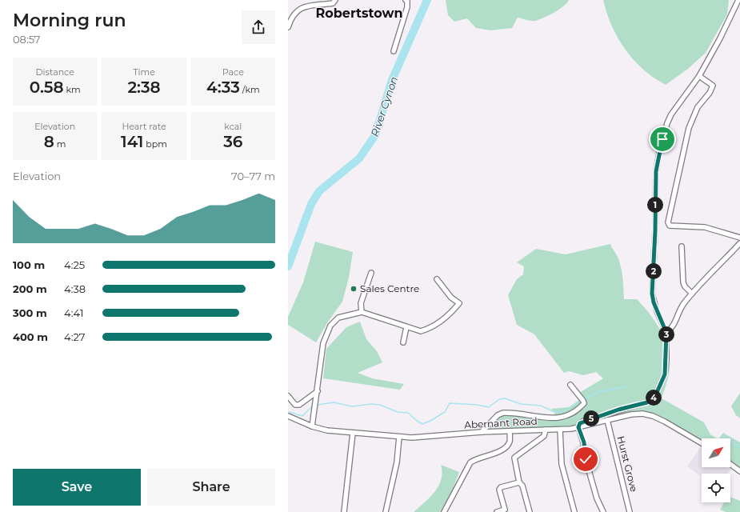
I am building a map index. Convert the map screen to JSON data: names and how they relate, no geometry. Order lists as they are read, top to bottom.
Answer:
{
  "streets": {
    "street": ["Abernant Road", "Hurst Grove"]
  },
  "crossings": [
    ["Abernant Road", "Hurst Grove"]
  ],
  "districts": ["Robertstown"],
  "water": ["River Cynon"],
  "places": ["Sales Centre"],
  "north": "top right",
  "page": {
    "heading": ["Morning run", "08:57"],
    "stats": [
      ["Distance", "0.58 km"],
      ["Time", "2:38"],
      ["Pace", "4:33 /km"],
      ["Elevation", "8 m"],
      ["Heart rate", "141 bpm"],
      ["kcal", "36"]
    ],
    "chart": ["Elevation", "70–77 m"],
    "pins": [
      "1",
      "2",
      "3",
      "4",
      "5"
    ],
    "list": [
      {
        "name": "100 m",
        "note": "4:25"
      },
      {
        "name": "200 m",
        "note": "4:38"
      },
      {
        "name": "300 m",
        "note": "4:41"
      },
      {
        "name": "400 m",
        "note": "4:27"
      }
    ],
    "buttons": ["Save", "Share"]
  }
}
